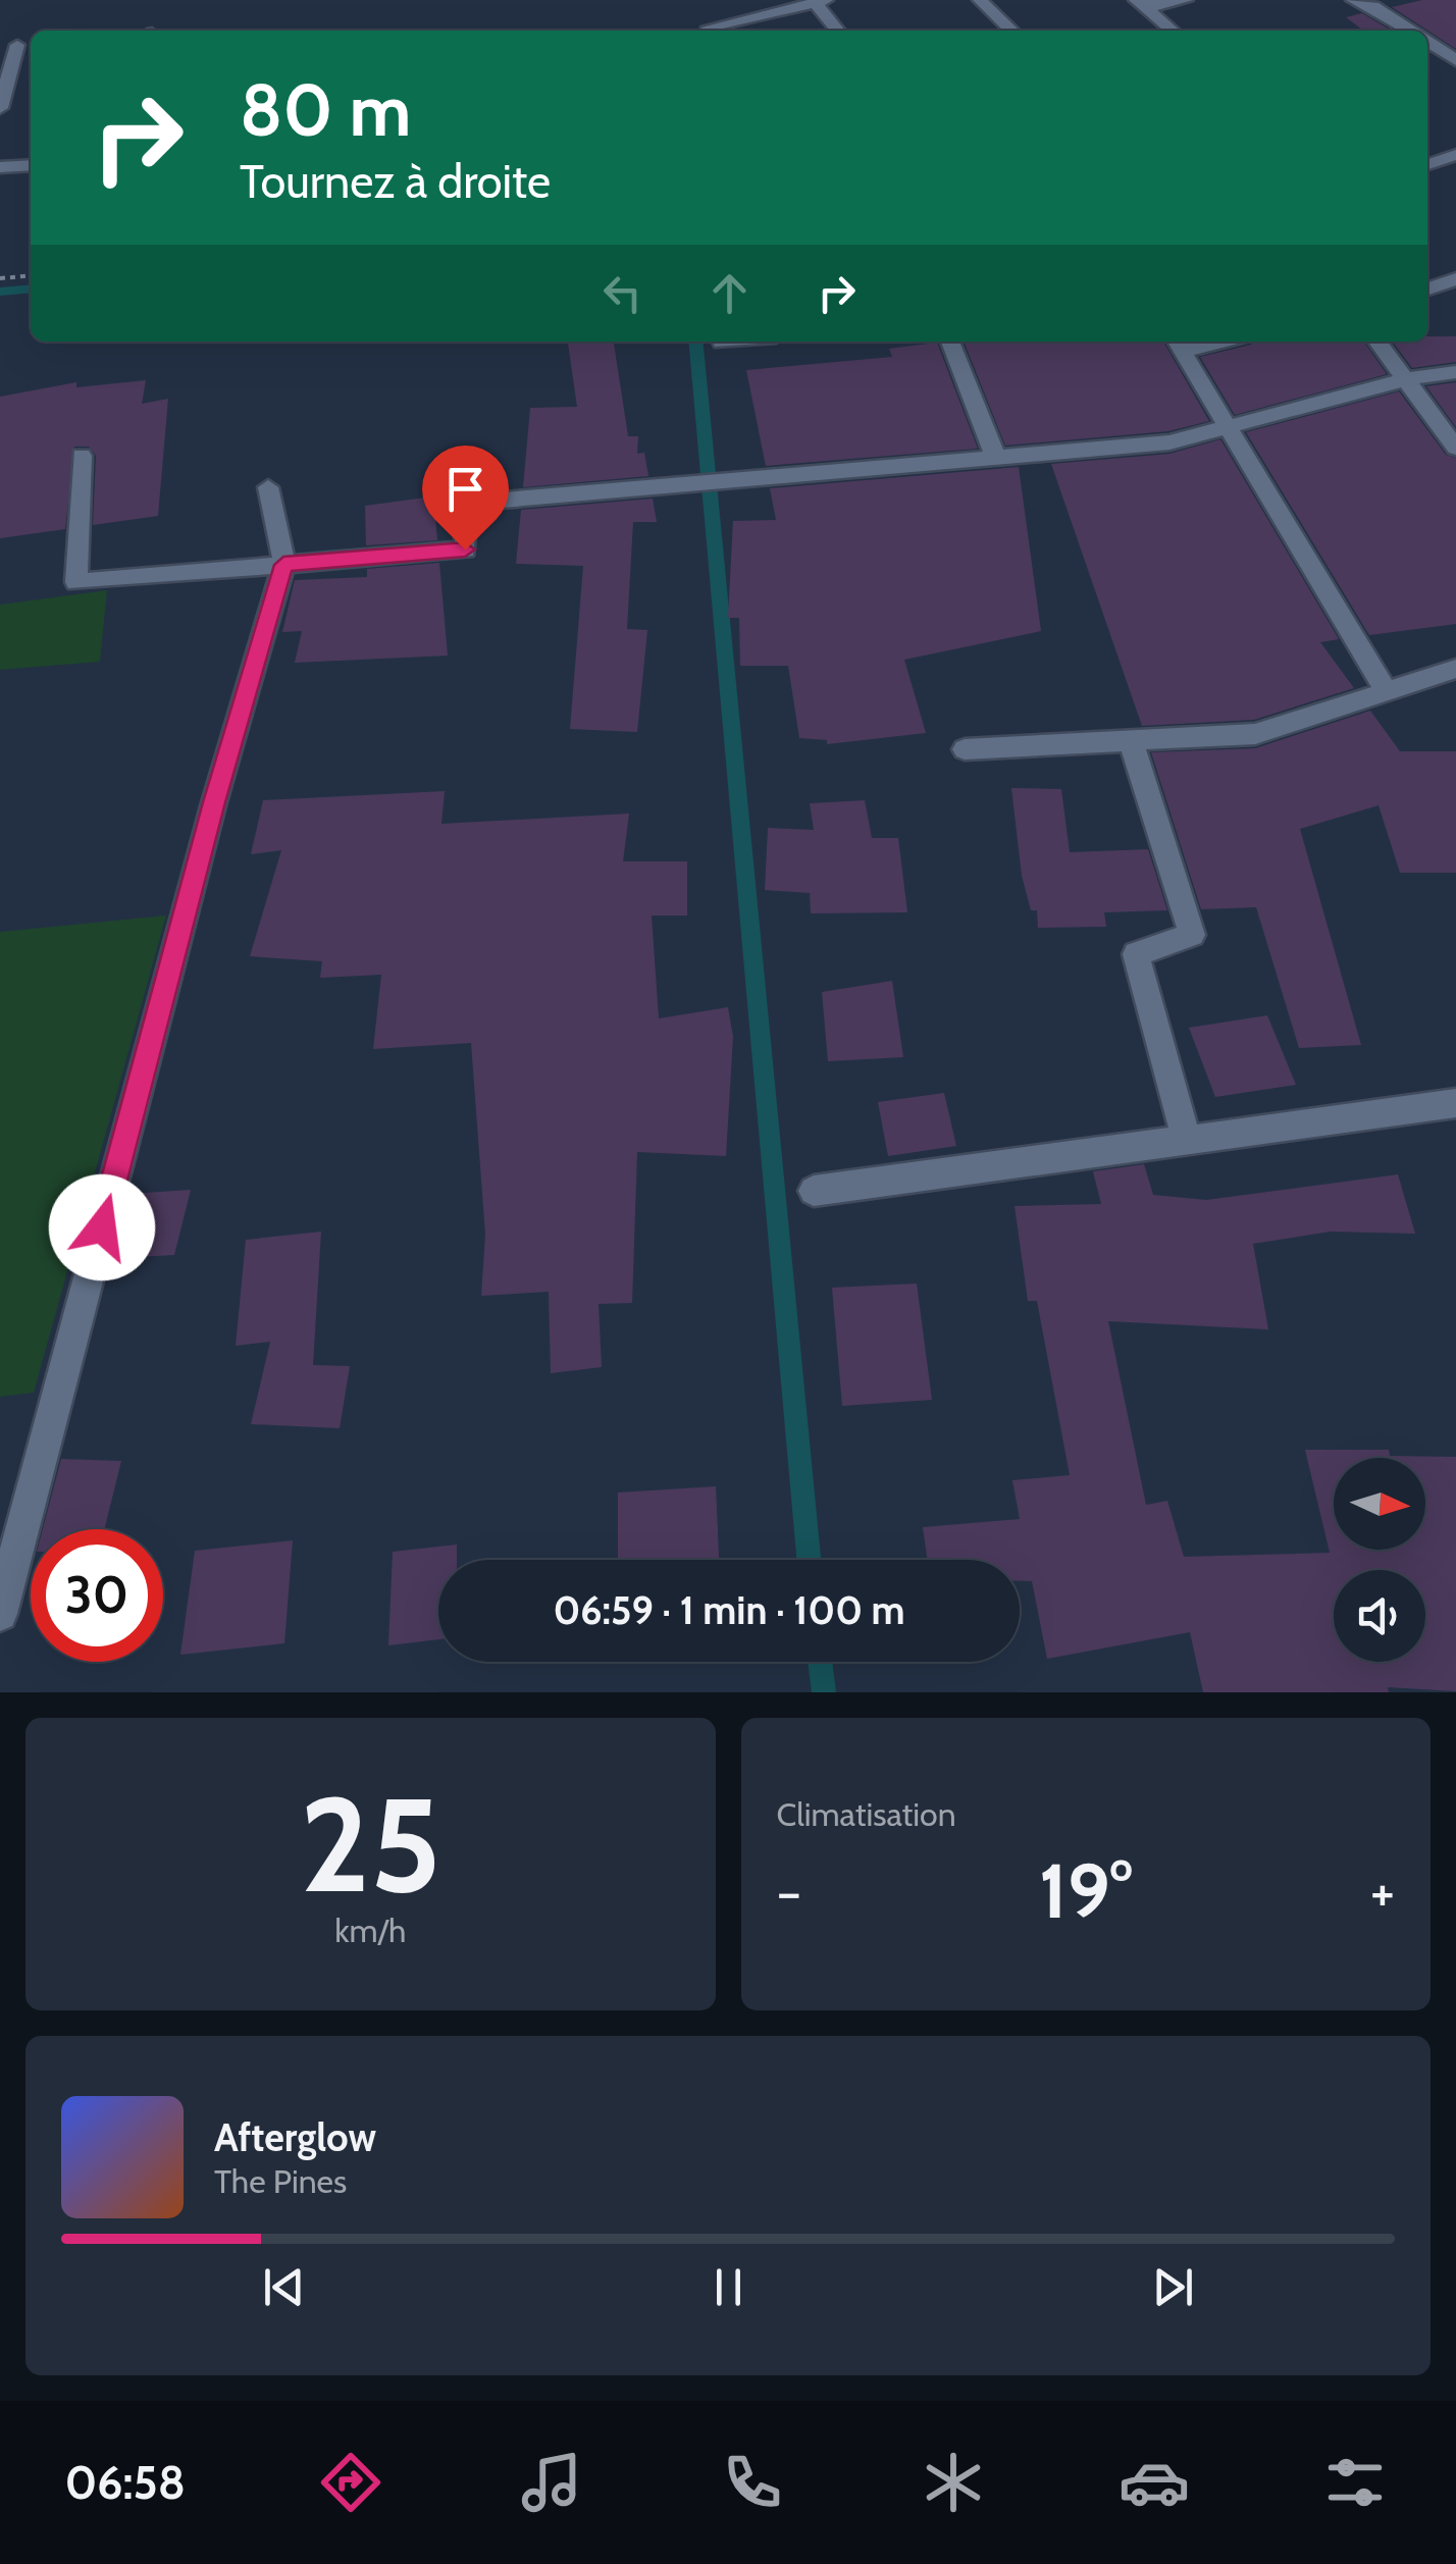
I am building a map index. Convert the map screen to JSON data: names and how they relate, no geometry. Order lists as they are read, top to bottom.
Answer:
{
  "north": "right",
  "page": {
    "turn": ["80 m", "Tournez à droite"],
    "limit": "30",
    "trip": "06:59 · 1 min · 100 m",
    "tile": [
      ["25", "km/h"],
      "Climatisation"
    ],
    "heat": ["−", "19°", "+"],
    "song": ["Afterglow", "The Pines"],
    "tabs": "06:58"
  }
}
